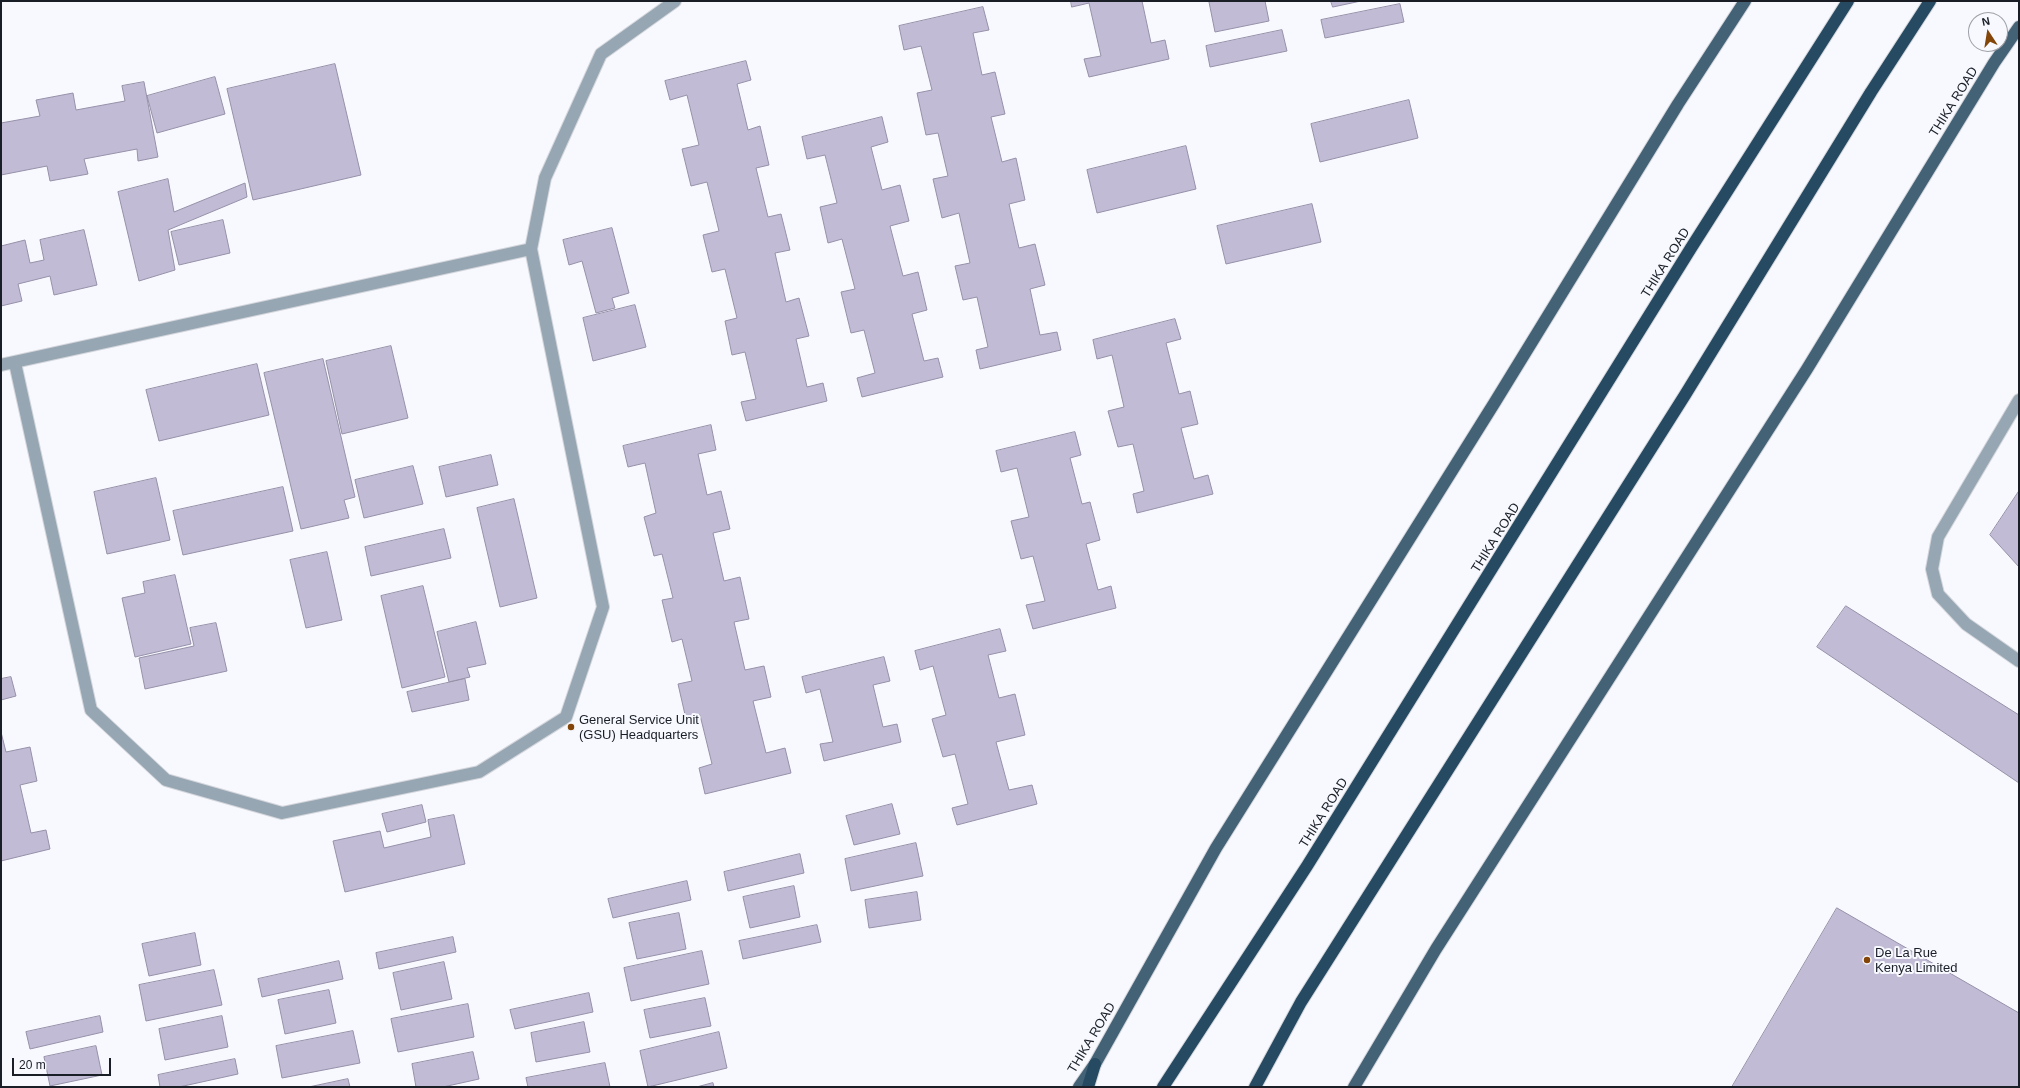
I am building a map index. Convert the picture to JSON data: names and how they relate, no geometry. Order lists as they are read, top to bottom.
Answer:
{
  "streets": {
    "highway": ["THIKA ROAD"]
  },
  "places": ["General Service Unit (GSU) Headquarters", "De La Rue Kenya Limited"],
  "scale_bar": "20 m",
  "north": "top"
}
